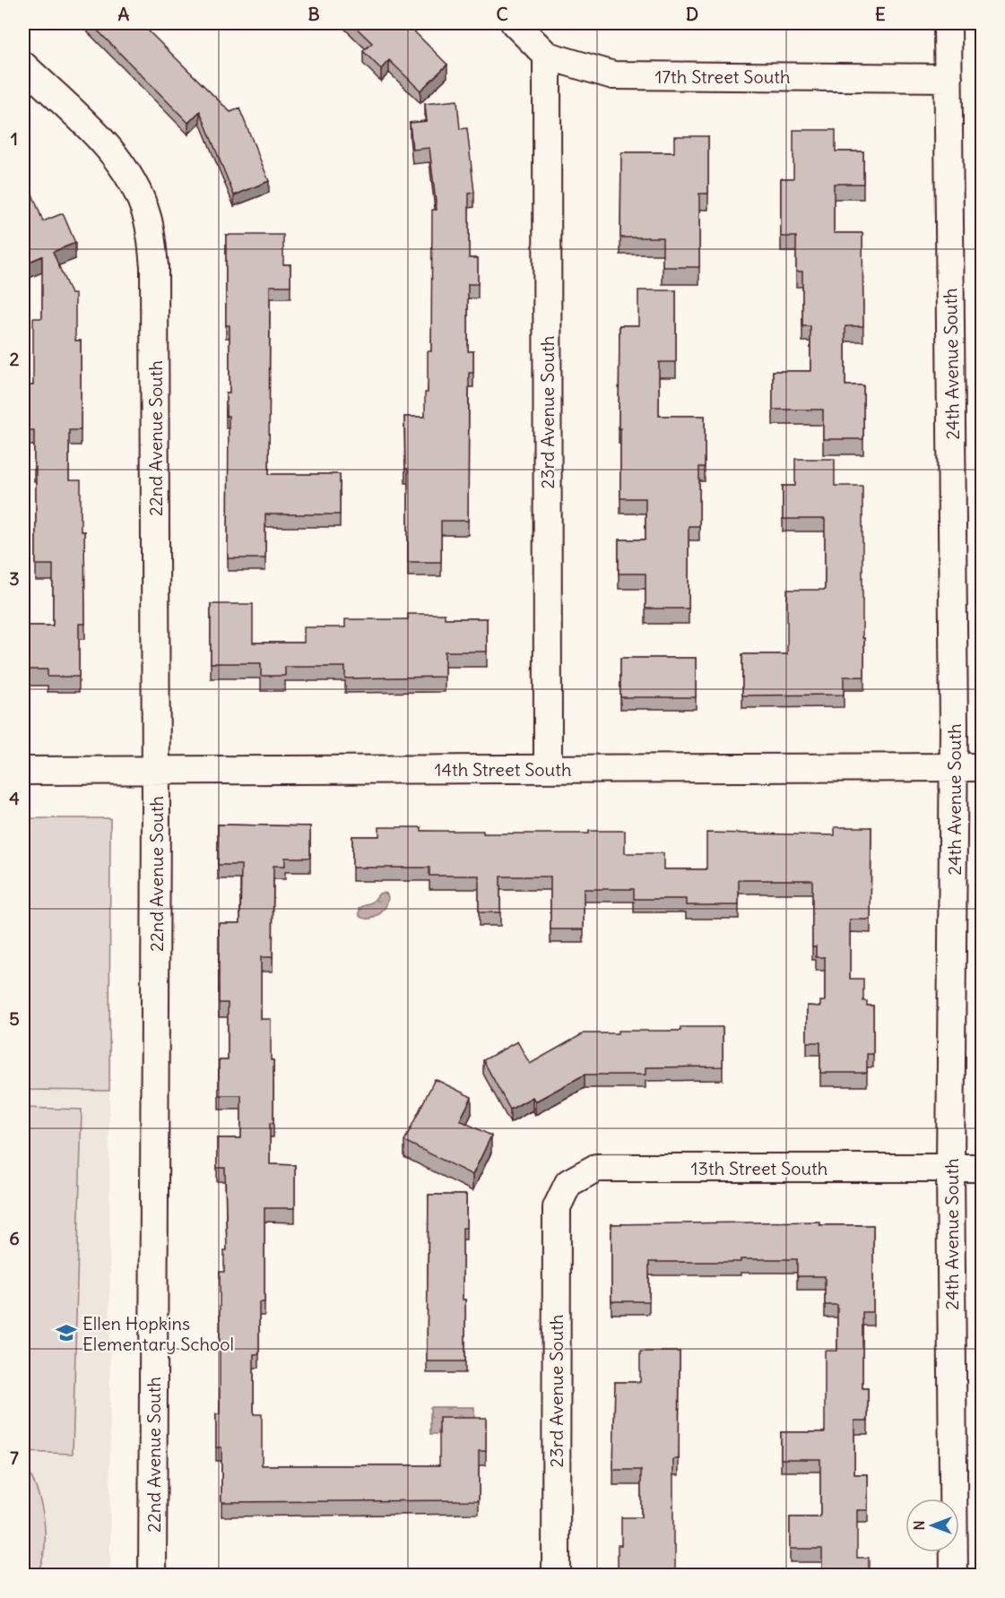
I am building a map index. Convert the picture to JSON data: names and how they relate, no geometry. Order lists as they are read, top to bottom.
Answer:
{
  "streets": {
    "street": [
      "17th Street South",
      "24th Avenue South",
      "23rd Avenue South",
      "22nd Avenue South",
      "14th Street South",
      "13th Street South"
    ]
  },
  "crossings": [
    ["17th Street South", "24th Avenue South"],
    ["17th Street South", "23rd Avenue South"],
    ["24th Avenue South", "14th Street South"],
    ["24th Avenue South", "13th Street South"],
    ["23rd Avenue South", "14th Street South"],
    ["23rd Avenue South", "13th Street South"],
    ["22nd Avenue South", "14th Street South"]
  ],
  "places": {
    "school or university": ["Ellen Hopkins Elementary School"]
  },
  "north": "left",
  "grid": {
    "columns": [
      "A",
      "B",
      "C",
      "D",
      "E"
    ],
    "rows": [
      "1",
      "2",
      "3",
      "4",
      "5",
      "6",
      "7"
    ]
  }
}
